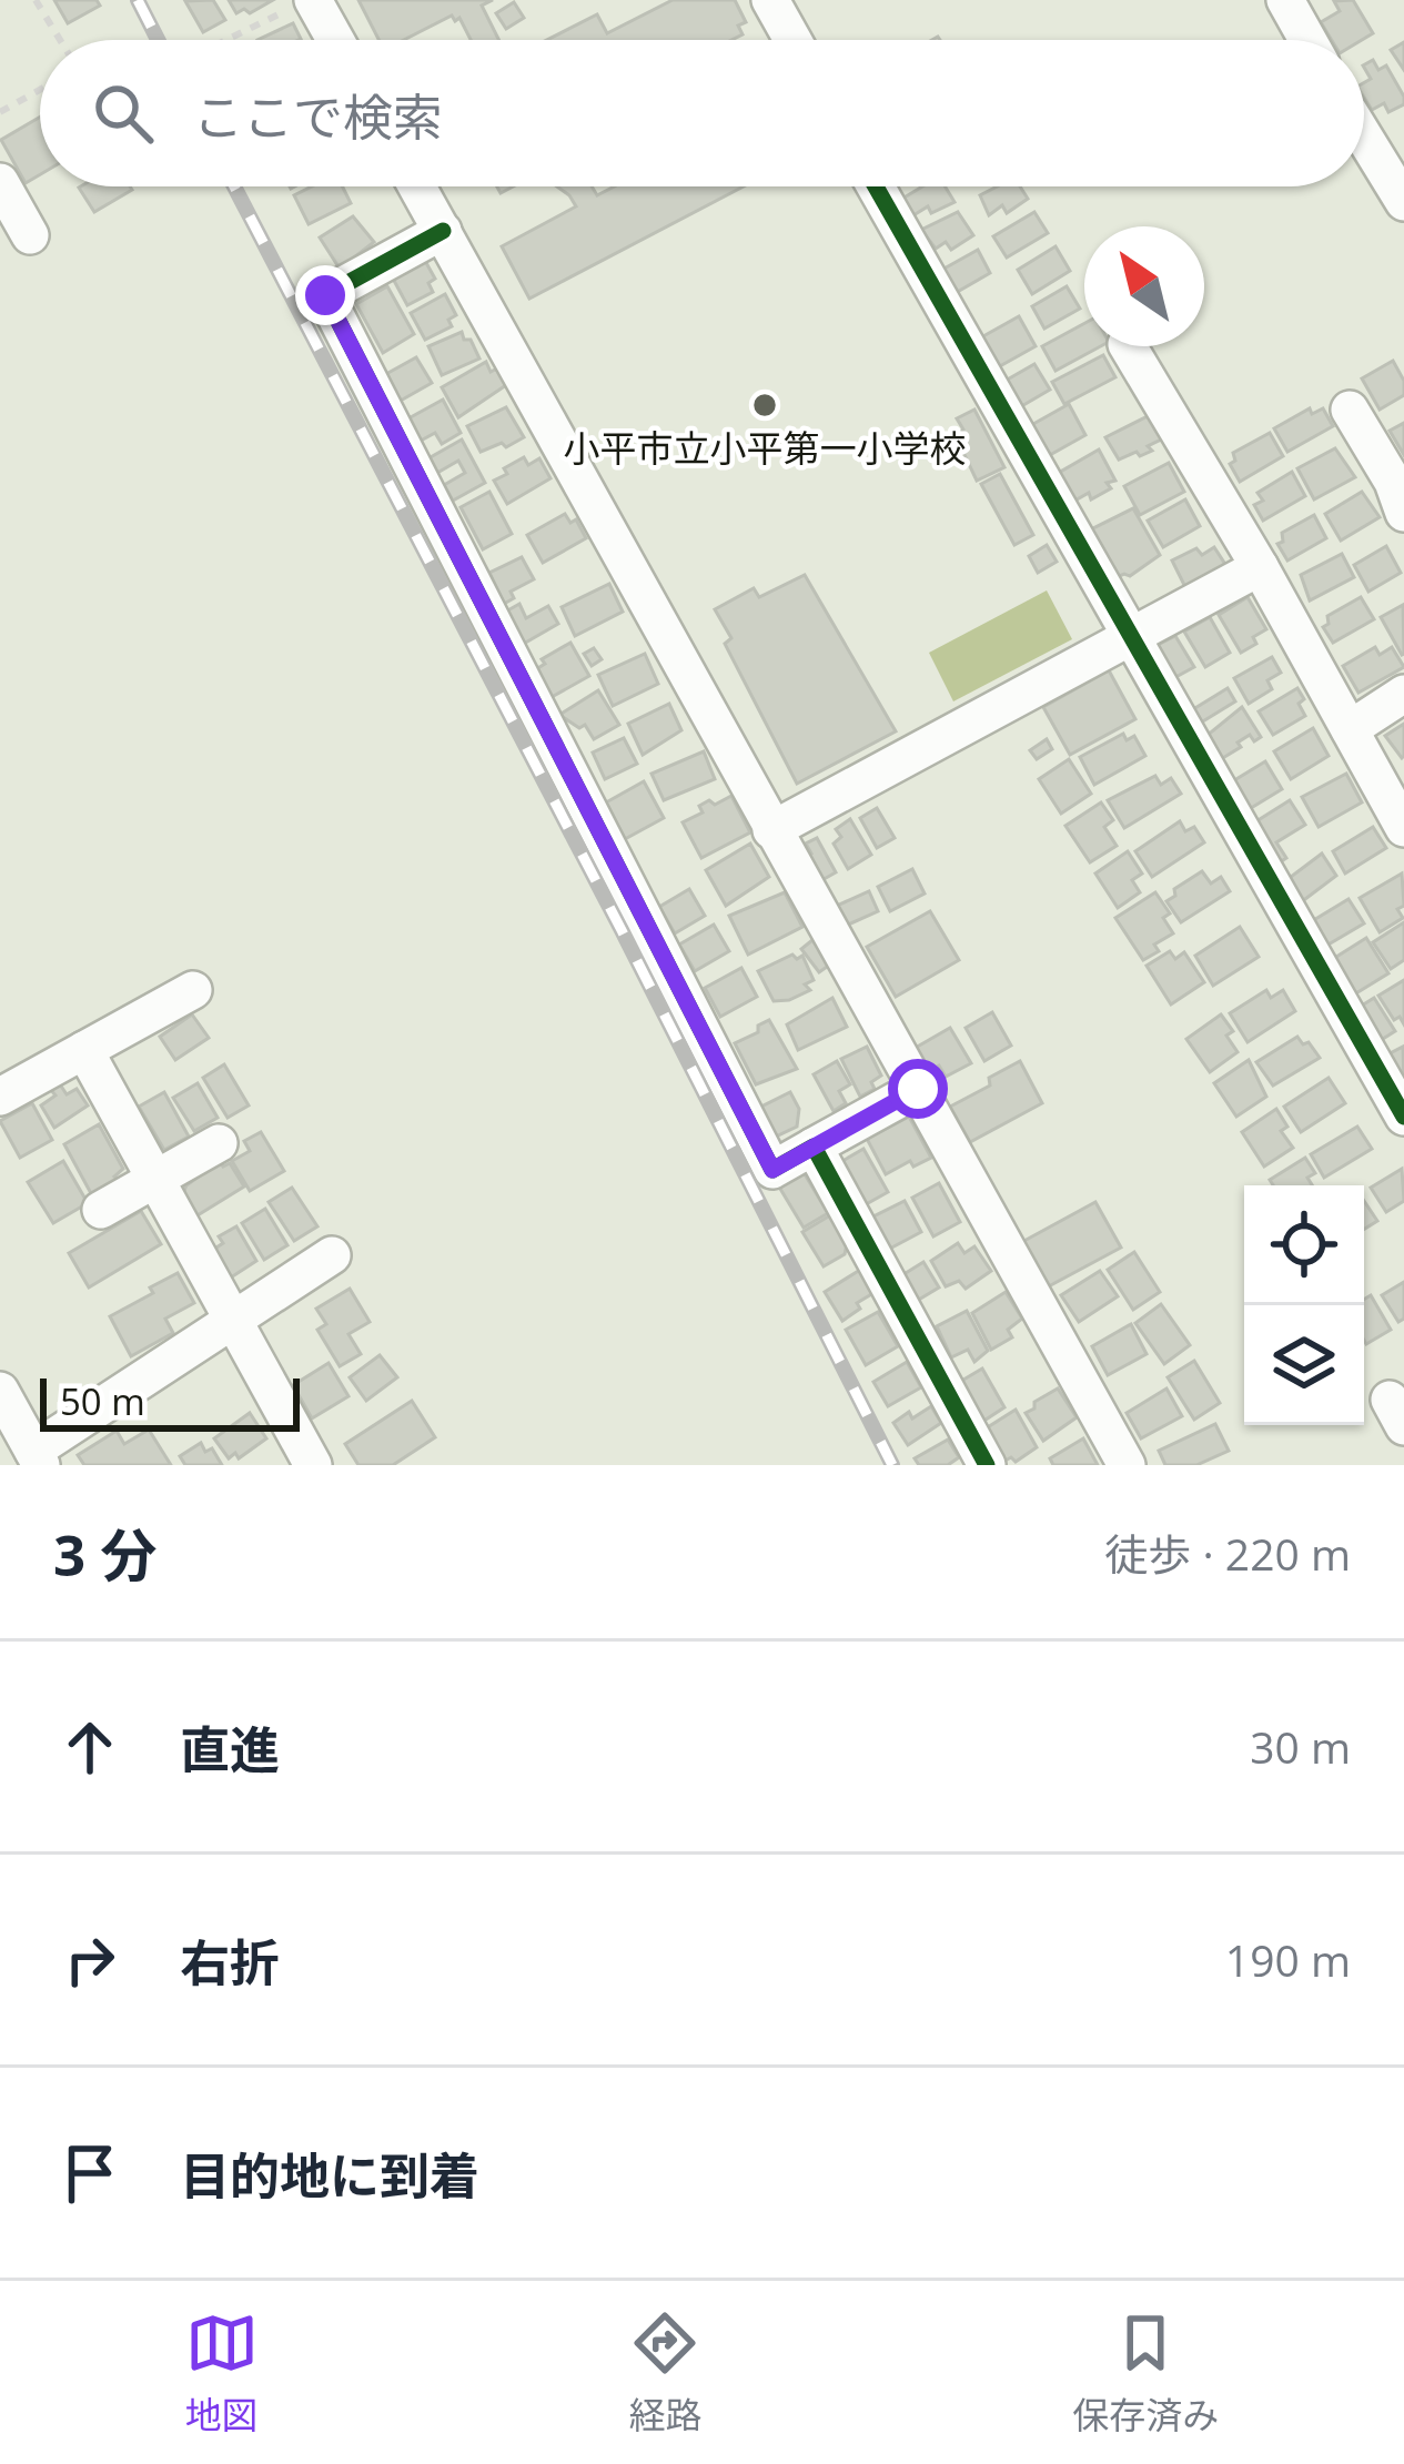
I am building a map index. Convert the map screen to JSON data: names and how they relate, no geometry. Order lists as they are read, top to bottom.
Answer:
{
  "places": ["小平市立小平第一小学校"],
  "scale_bar": "50 m",
  "north": "top left",
  "page": {
    "search": "ここで検索",
    "scale": "50 m",
    "heading": ["3 分", "徒歩 · 220 m"],
    "list": [
      ["直進", "30 m"],
      ["右折", "190 m"],
      "目的地に到着"
    ],
    "nav": ["地図", "経路", "保存済み"]
  }
}
